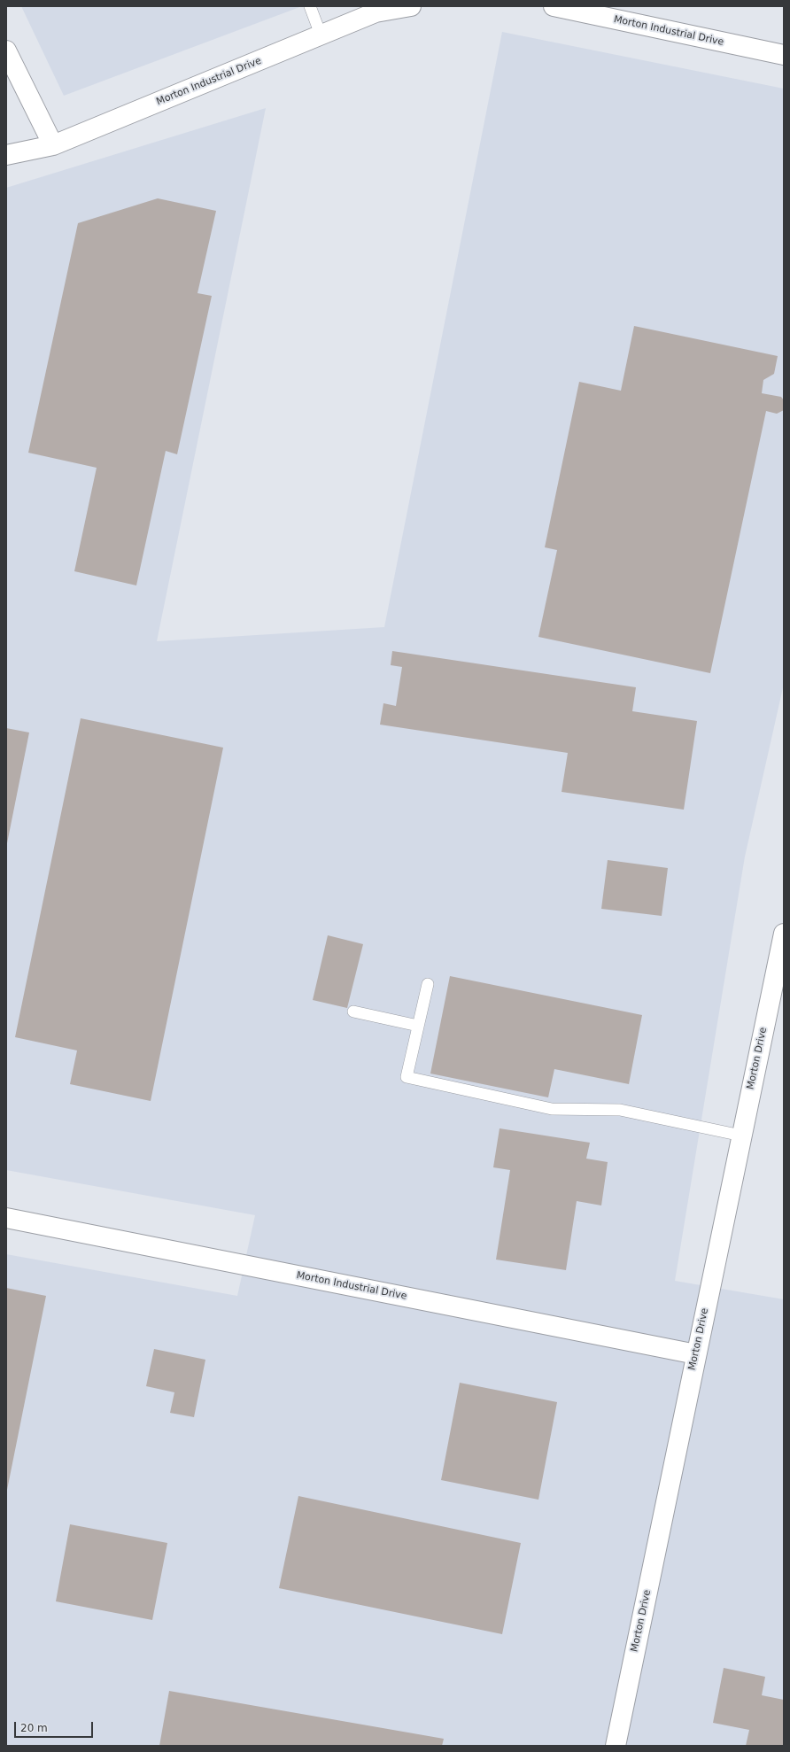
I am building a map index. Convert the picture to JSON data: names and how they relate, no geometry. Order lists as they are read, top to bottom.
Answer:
{
  "streets": {
    "street": ["Morton Industrial Drive", "Morton Drive"]
  },
  "crossings": [
    ["Morton Industrial Drive", "Morton Drive"]
  ],
  "scale_bar": "20 m"
}
